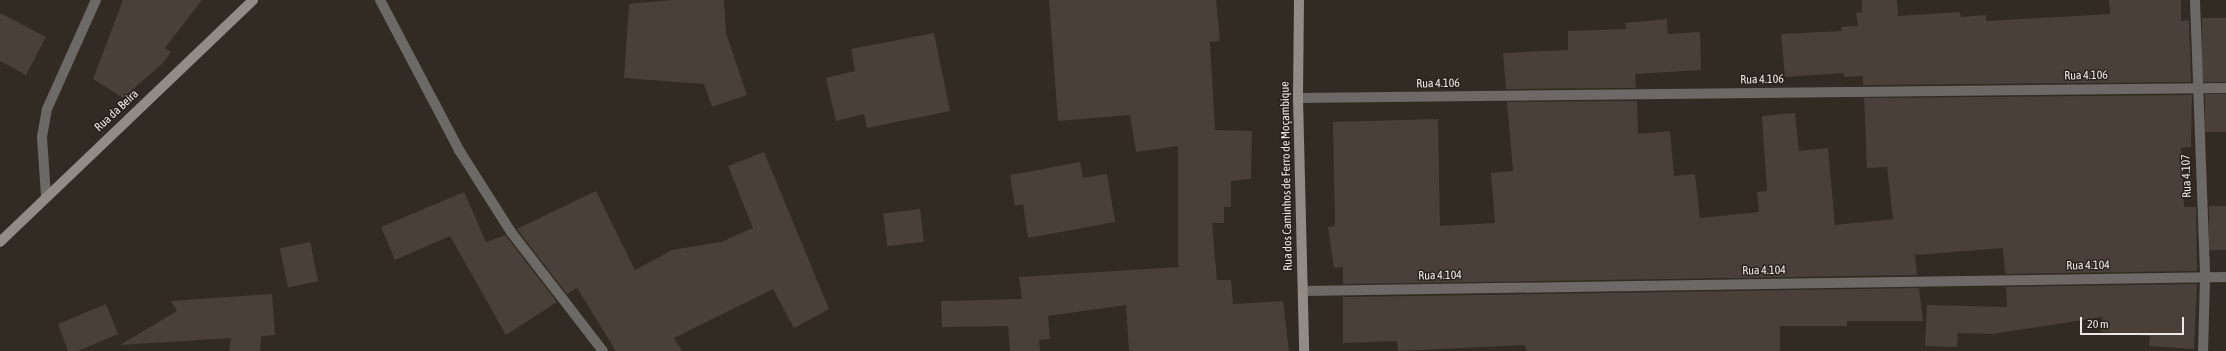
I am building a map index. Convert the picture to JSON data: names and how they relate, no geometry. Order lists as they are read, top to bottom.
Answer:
{
  "streets": {
    "street": [
      "Rua 4.106",
      "Rua da Beira",
      "Rua dos Caminhos de Ferro de Moçambique",
      "Rua 4.107",
      "Rua 4.104"
    ]
  },
  "crossings": [
    ["Rua 4.106", "Rua dos Caminhos de Ferro de Moçambique"],
    ["Rua 4.106", "Rua 4.107"],
    ["Rua dos Caminhos de Ferro de Moçambique", "Rua 4.104"],
    ["Rua 4.107", "Rua 4.104"]
  ],
  "scale_bar": "20 m"
}
